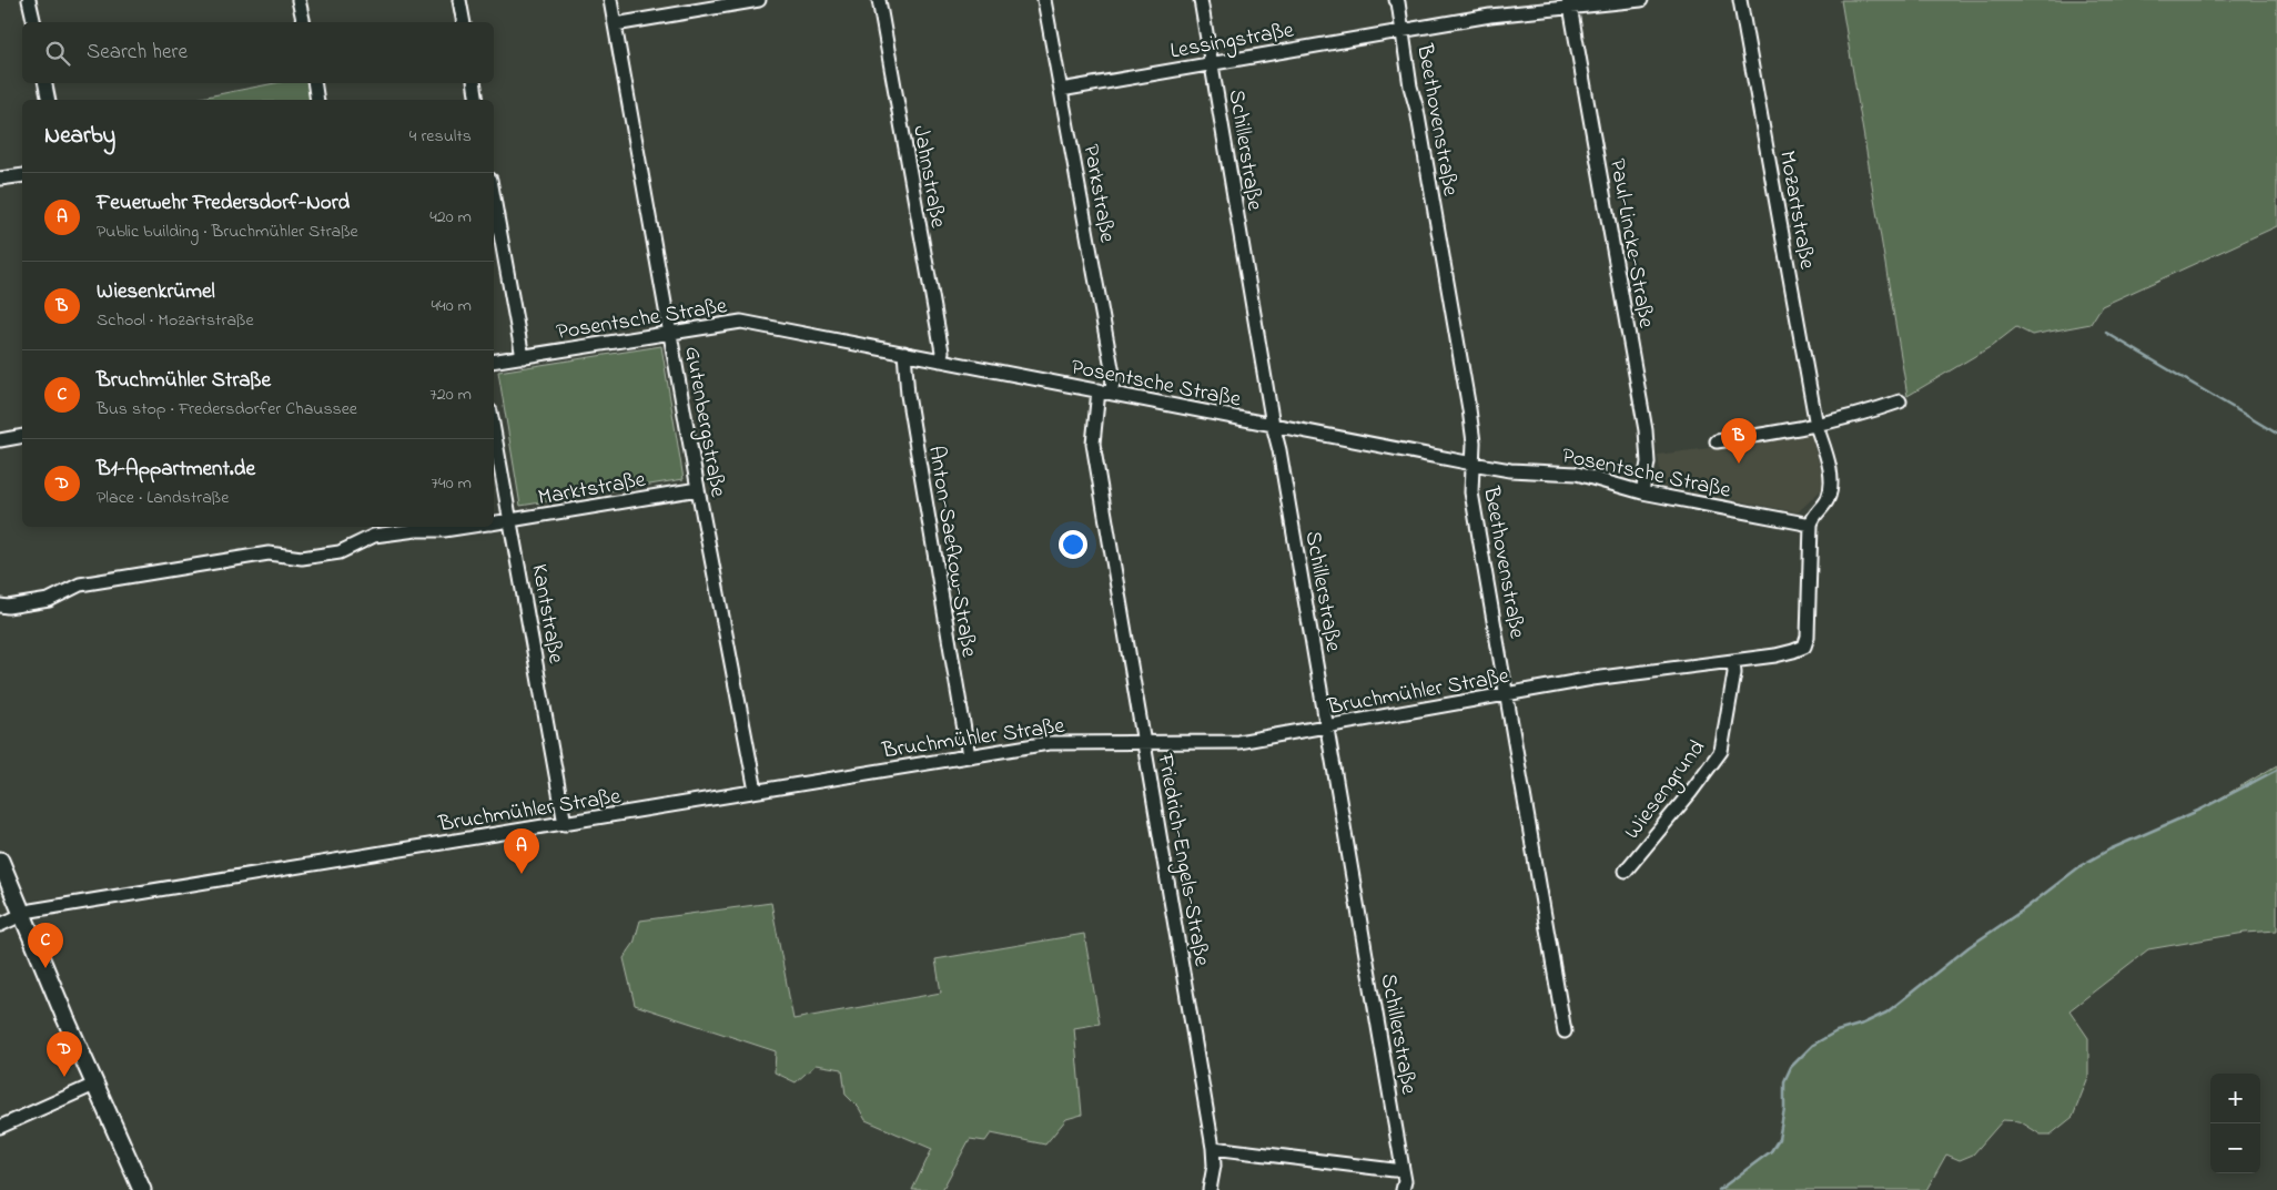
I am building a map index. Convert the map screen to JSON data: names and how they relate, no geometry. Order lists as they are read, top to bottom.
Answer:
{
  "streets": {
    "street": [
      "Lessingstraße",
      "Beethovenstraße",
      "Schillerstraße",
      "Jahnstraße",
      "Parkstraße",
      "Mozartstraße",
      "Paul-Lincke-Straße",
      "Posentsche Straße",
      "Gutenbergstraße",
      "Marktstraße",
      "Anton-Saefkow-Straße",
      "Kantstraße",
      "Bruchmühler Straße",
      "Wiesengrund",
      "Friedrich-Engels-Straße"
    ]
  },
  "crossings": [
    ["Lessingstraße", "Beethovenstraße"],
    ["Lessingstraße", "Schillerstraße"],
    ["Lessingstraße", "Parkstraße"],
    ["Lessingstraße", "Paul-Lincke-Straße"],
    ["Beethovenstraße", "Posentsche Straße"],
    ["Beethovenstraße", "Bruchmühler Straße"],
    ["Schillerstraße", "Posentsche Straße"],
    ["Schillerstraße", "Bruchmühler Straße"],
    ["Jahnstraße", "Posentsche Straße"],
    ["Parkstraße", "Posentsche Straße"],
    ["Paul-Lincke-Straße", "Posentsche Straße"],
    ["Posentsche Straße", "Gutenbergstraße"],
    ["Posentsche Straße", "Anton-Saefkow-Straße"],
    ["Posentsche Straße", "Bruchmühler Straße"],
    ["Posentsche Straße", "Friedrich-Engels-Straße"],
    ["Gutenbergstraße", "Marktstraße"],
    ["Gutenbergstraße", "Bruchmühler Straße"],
    ["Marktstraße", "Kantstraße"],
    ["Anton-Saefkow-Straße", "Bruchmühler Straße"],
    ["Kantstraße", "Bruchmühler Straße"],
    ["Bruchmühler Straße", "Wiesengrund"],
    ["Bruchmühler Straße", "Friedrich-Engels-Straße"]
  ],
  "page": {
    "search": "Search here",
    "heading": ["Nearby", "4 results"],
    "list": [
      {
        "mark": "A",
        "name": "Feuerwehr Fredersdorf-Nord",
        "note": "Public building · Bruchmühler Straße",
        "value": "420 m"
      },
      {
        "mark": "B",
        "name": "Wiesenkrümel",
        "note": "School · Mozartstraße",
        "value": "440 m"
      },
      {
        "mark": "C",
        "name": "Bruchmühler Straße",
        "note": "Bus stop · Fredersdorfer Chaussee",
        "value": "720 m"
      },
      {
        "mark": "D",
        "name": "B1-Appartment.de",
        "note": "Place · Landstraße",
        "value": "740 m"
      }
    ],
    "pins": [
      "B",
      "A",
      "C",
      "D"
    ],
    "map_buttons": ["+", "−"]
  }
}
